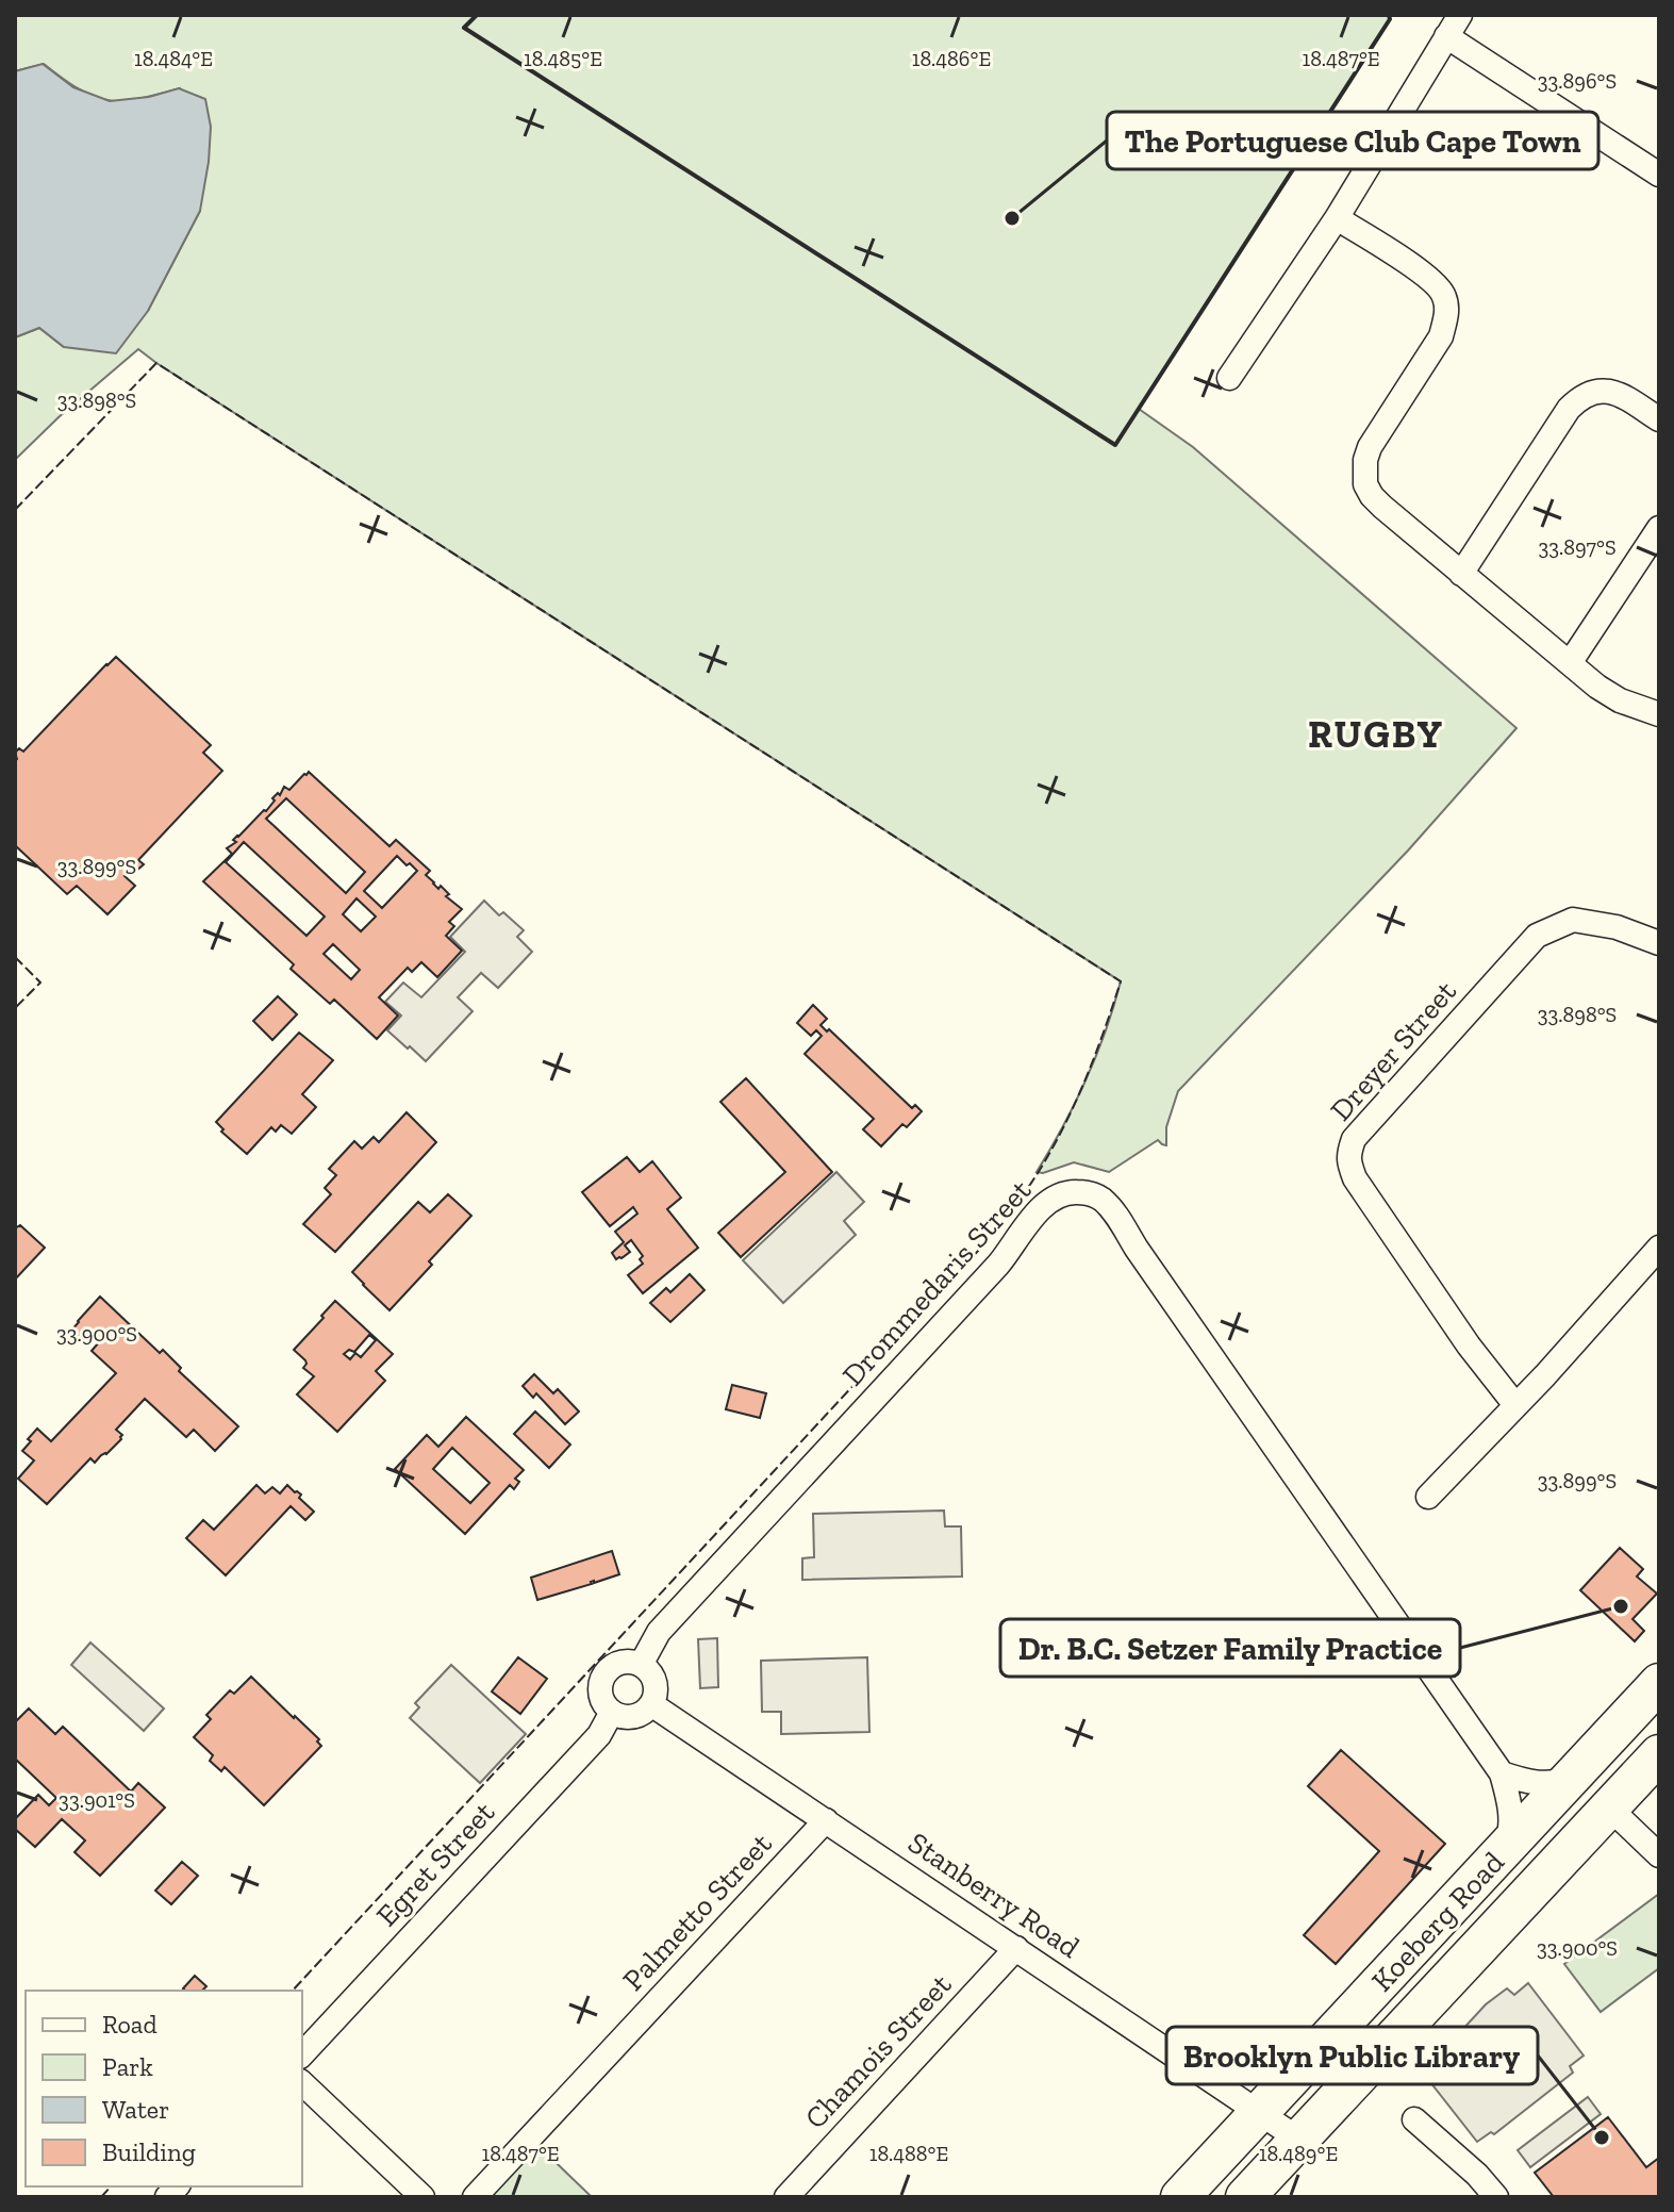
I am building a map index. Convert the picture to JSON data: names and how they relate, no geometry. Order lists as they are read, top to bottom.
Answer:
{
  "streets": {
    "main road": ["Koeberg Road"],
    "street": [
      "Dreyer Street",
      "Drommedaris Street",
      "Egret Street",
      "Stanberry Road",
      "Palmetto Street",
      "Chamois Street"
    ]
  },
  "crossings": [
    ["Drommedaris Street", "Egret Street"],
    ["Drommedaris Street", "Stanberry Road"],
    ["Drommedaris Street", "Koeberg Road"],
    ["Egret Street", "Stanberry Road"],
    ["Stanberry Road", "Palmetto Street"],
    ["Stanberry Road", "Koeberg Road"],
    ["Stanberry Road", "Chamois Street"]
  ],
  "districts": ["RUGBY"],
  "places": ["The Portuguese Club Cape Town", "Dr. B.C. Setzer Family Practice", "Brooklyn Public Library"],
  "legend": [
    "Road",
    "Park",
    "Water",
    "Building"
  ],
  "coordinates": [
    "18.484°E",
    "18.485°E",
    "18.486°E",
    "18.487°E",
    "33.896°S",
    "33.898°S",
    "33.897°S",
    "33.899°S",
    "33.900°S",
    "33.901°S",
    "18.488°E",
    "18.489°E"
  ]
}
